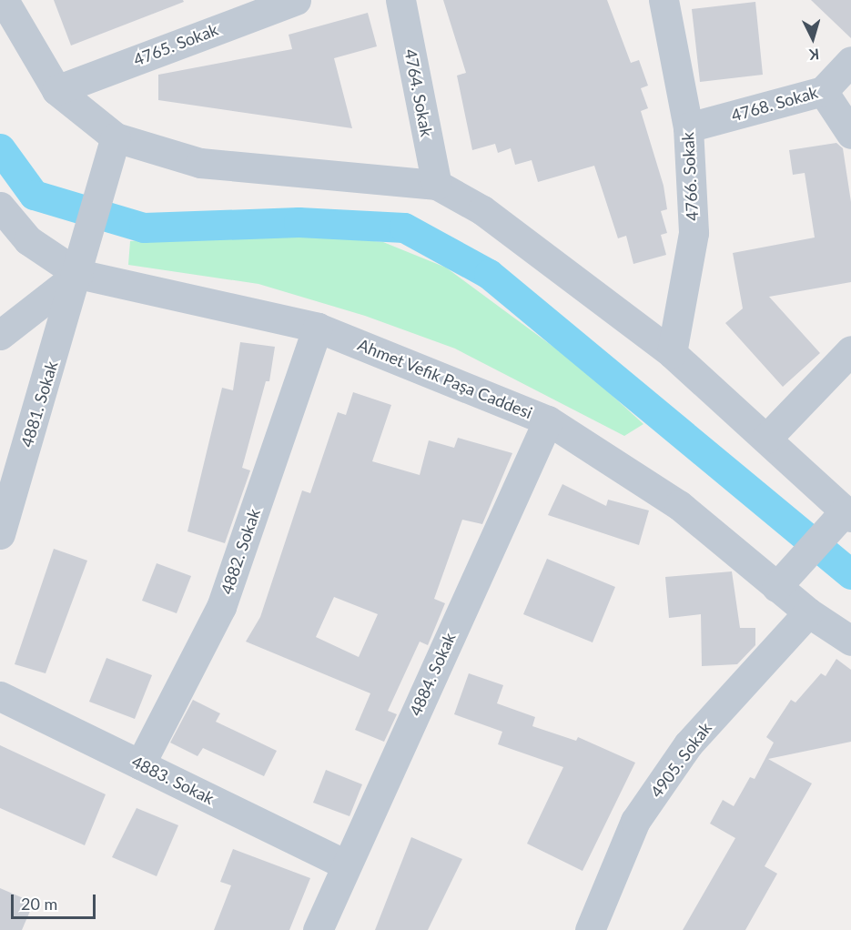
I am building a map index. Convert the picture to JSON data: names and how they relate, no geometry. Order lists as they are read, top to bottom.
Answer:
{
  "streets": {
    "street": [
      "4765. Sokak",
      "4764. Sokak",
      "4768. Sokak",
      "4766. Sokak",
      "Ahmet Vefik Paşa Caddesi",
      "4881. Sokak",
      "4882. Sokak",
      "4884. Sokak",
      "4905. Sokak",
      "4883. Sokak"
    ]
  },
  "crossings": [
    ["4768. Sokak", "4766. Sokak"],
    ["Ahmet Vefik Paşa Caddesi", "4881. Sokak"],
    ["Ahmet Vefik Paşa Caddesi", "4882. Sokak"],
    ["Ahmet Vefik Paşa Caddesi", "4884. Sokak"],
    ["Ahmet Vefik Paşa Caddesi", "4905. Sokak"],
    ["4882. Sokak", "4883. Sokak"],
    ["4884. Sokak", "4883. Sokak"]
  ],
  "scale_bar": "20 m",
  "north": "bottom"
}
